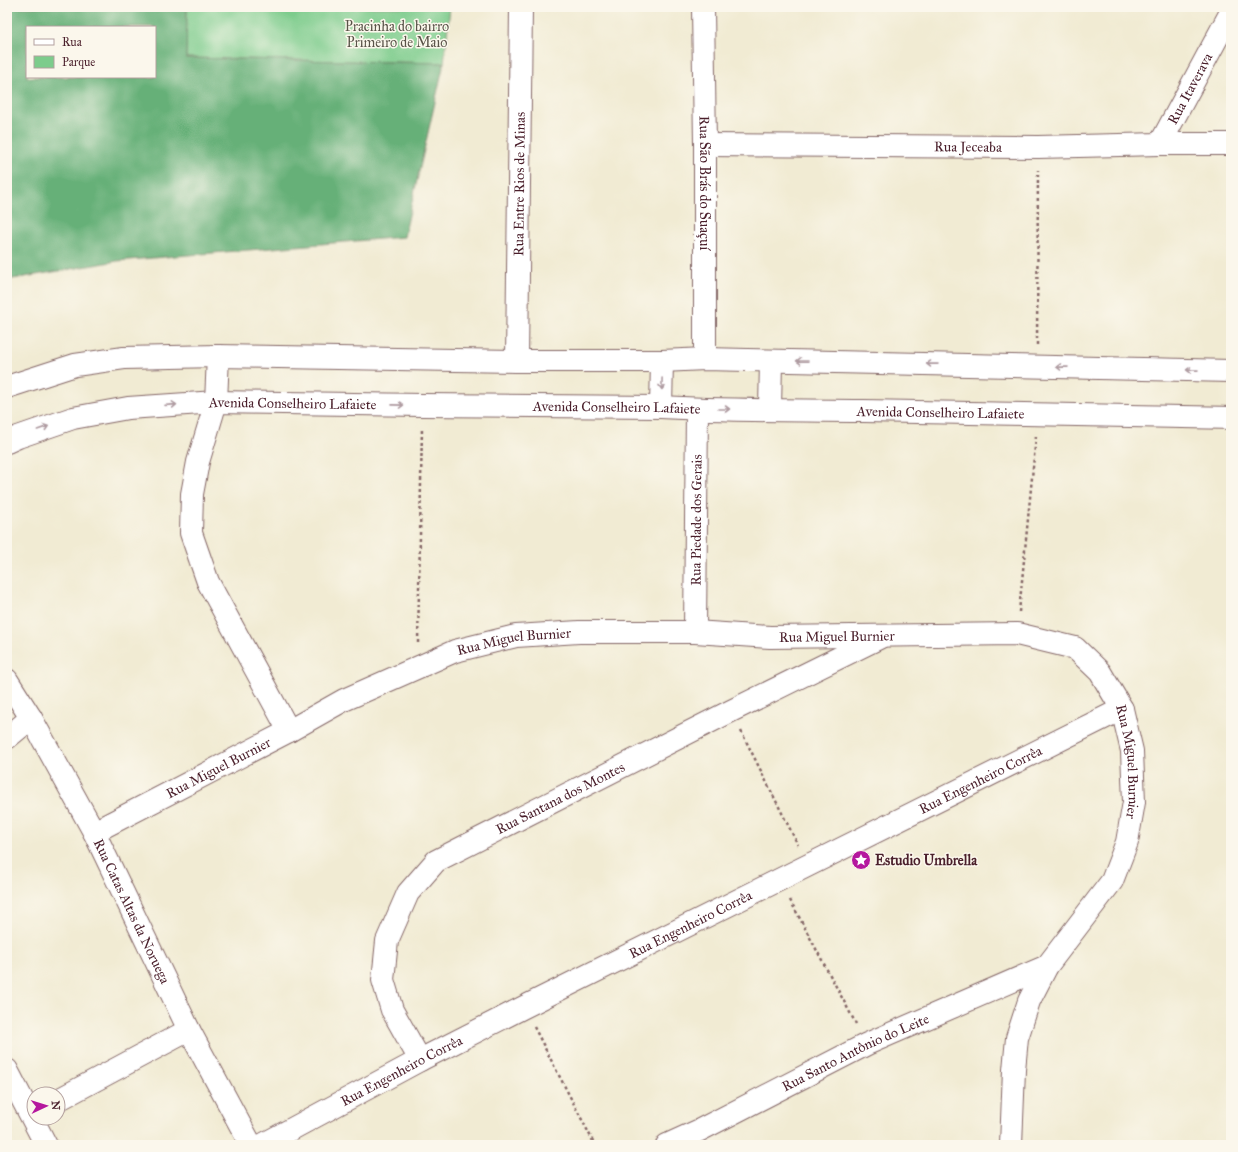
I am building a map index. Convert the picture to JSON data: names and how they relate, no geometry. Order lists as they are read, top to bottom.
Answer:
{
  "streets": {
    "street": [
      "Rua Itaverava",
      "Rua Jeceaba",
      "Rua São Brás do Suaçuí",
      "Rua Entre Rios de Minas",
      "Avenida Conselheiro Lafaiete",
      "Rua Piedade dos Gerais",
      "Rua Miguel Burnier",
      "Rua Engenheiro Corrêa",
      "Rua Santana dos Montes",
      "Rua Catas Altas da Noruega",
      "Rua Santo Antônio do Leite"
    ]
  },
  "crossings": [
    ["Rua Itaverava", "Rua Jeceaba"],
    ["Rua Jeceaba", "Rua São Brás do Suaçuí"],
    ["Avenida Conselheiro Lafaiete", "Rua Piedade dos Gerais"],
    ["Rua Piedade dos Gerais", "Rua Miguel Burnier"],
    ["Rua Miguel Burnier", "Rua Engenheiro Corrêa"],
    ["Rua Miguel Burnier", "Rua Santana dos Montes"],
    ["Rua Miguel Burnier", "Rua Catas Altas da Noruega"],
    ["Rua Miguel Burnier", "Rua Santo Antônio do Leite"],
    ["Rua Engenheiro Corrêa", "Rua Santana dos Montes"]
  ],
  "parks": ["Pracinha do bairro Primeiro de Maio"],
  "places": {
    "place": ["Estudio Umbrella"]
  },
  "legend": ["Rua", "Parque"],
  "north": "right"
}
